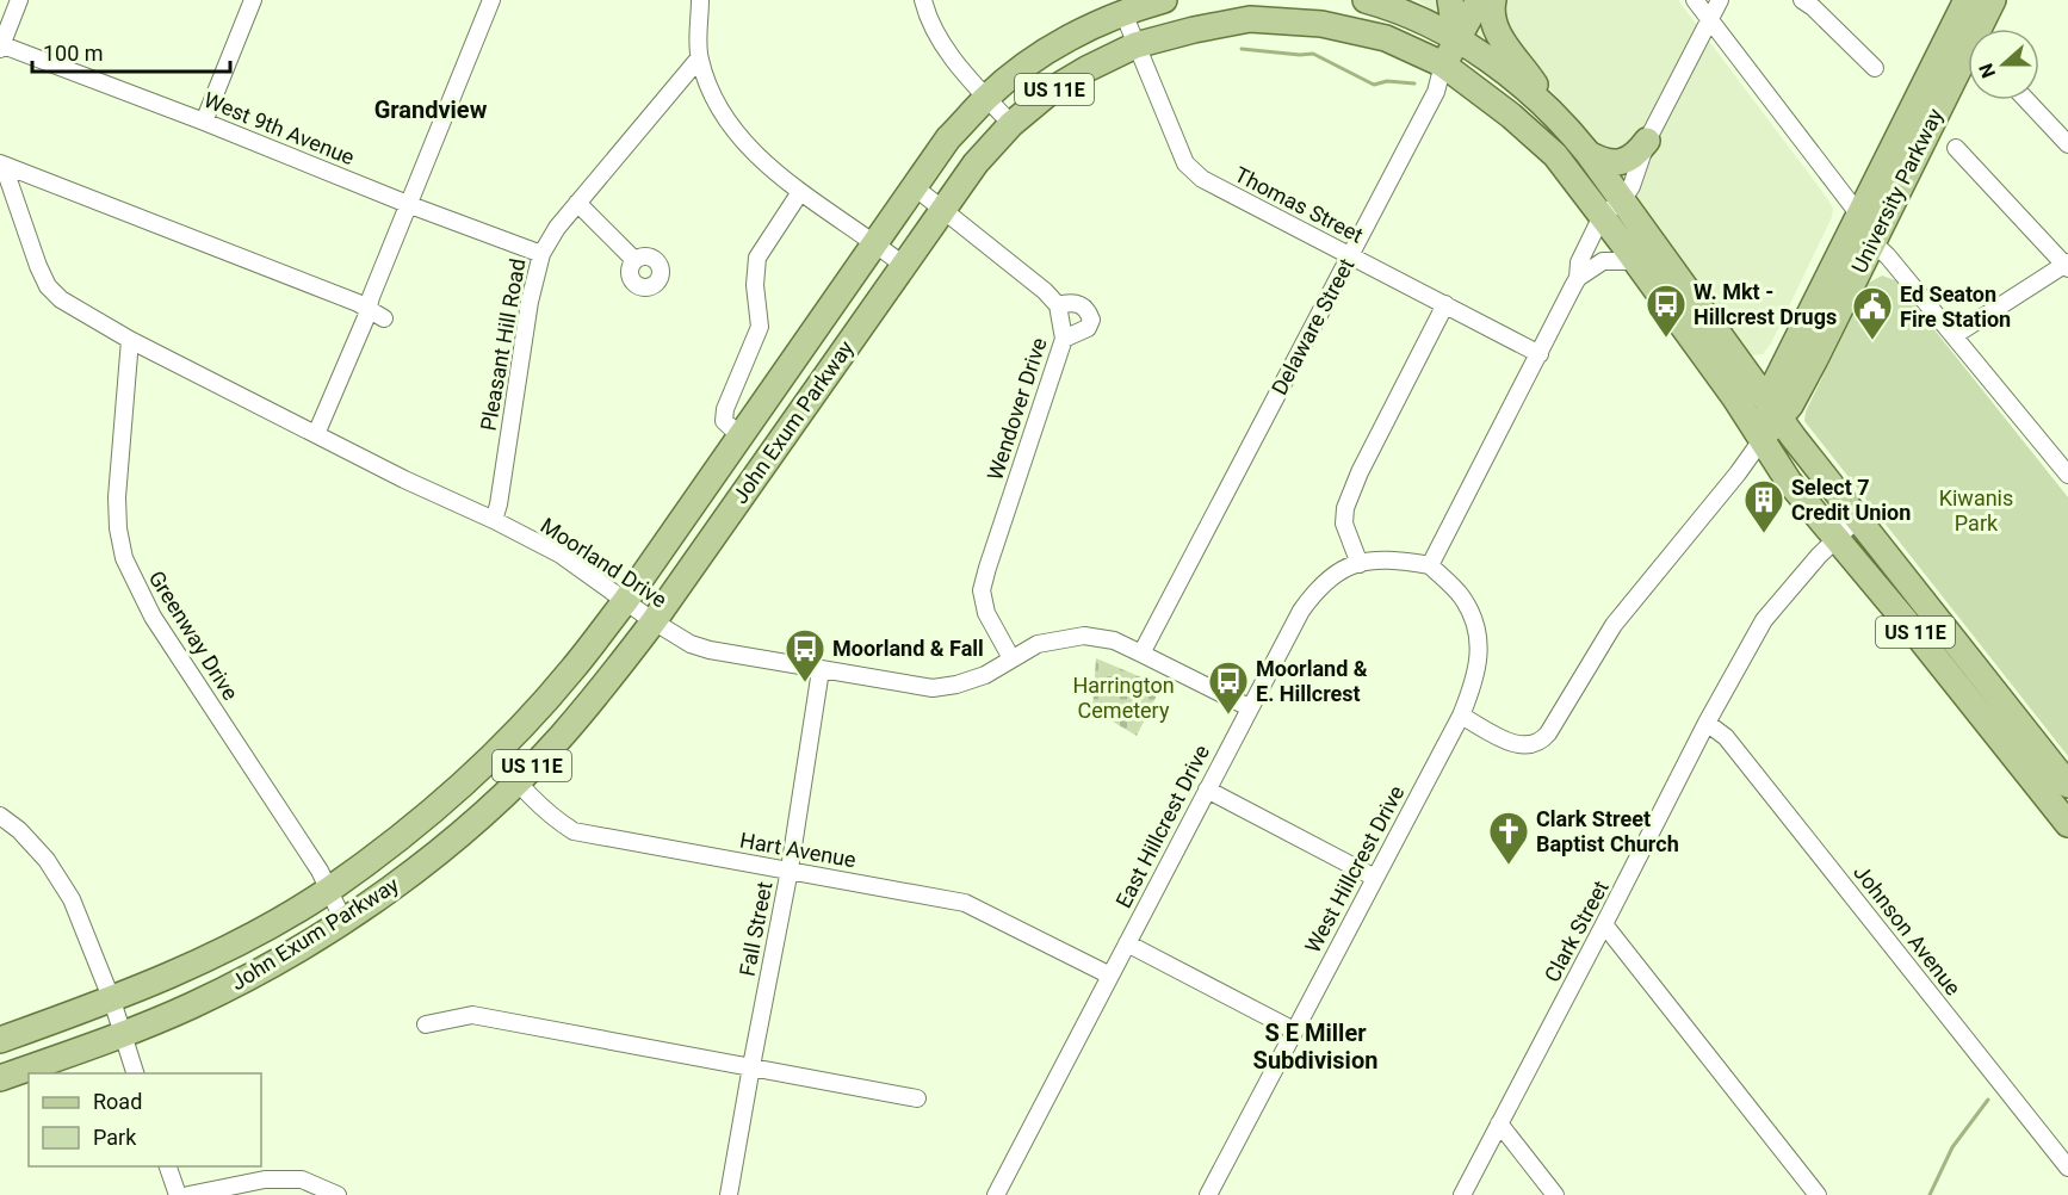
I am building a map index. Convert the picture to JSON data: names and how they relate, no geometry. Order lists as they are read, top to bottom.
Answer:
{
  "streets": {
    "main road": [
      "US 11E",
      "University Parkway",
      "Delaware Street",
      "John Exum Parkway"
    ],
    "street": [
      "West 9th Avenue",
      "Thomas Street",
      "Pleasant Hill Road",
      "Wendover Drive",
      "Moorland Drive",
      "Greenway Drive",
      "East Hillcrest Drive",
      "Hart Avenue",
      "West Hillcrest Drive",
      "Fall Street",
      "Johnson Avenue",
      "Clark Street"
    ]
  },
  "crossings": [
    ["US 11E", "University Parkway"],
    ["US 11E", "Delaware Street"],
    ["US 11E", "John Exum Parkway"],
    ["US 11E", "Clark Street"],
    ["West 9th Avenue", "Pleasant Hill Road"],
    ["Thomas Street", "Delaware Street"],
    ["Thomas Street", "John Exum Parkway"],
    ["Delaware Street", "John Exum Parkway"],
    ["Delaware Street", "Moorland Drive"],
    ["Pleasant Hill Road", "Moorland Drive"],
    ["Wendover Drive", "Moorland Drive"],
    ["John Exum Parkway", "Moorland Drive"],
    ["John Exum Parkway", "Greenway Drive"],
    ["John Exum Parkway", "Hart Avenue"],
    ["Moorland Drive", "Greenway Drive"],
    ["Moorland Drive", "East Hillcrest Drive"],
    ["Moorland Drive", "Fall Street"],
    ["East Hillcrest Drive", "Hart Avenue"],
    ["East Hillcrest Drive", "West Hillcrest Drive"],
    ["Hart Avenue", "Fall Street"],
    ["Johnson Avenue", "Clark Street"]
  ],
  "districts": ["Grandview", "S E Miller Subdivision"],
  "parks": ["Kiwanis Park", "Harrington Cemetery"],
  "places": {
    "bus stop": ["W. Mkt - Hillcrest Drugs", "Moorland & Fall", "Moorland & E. Hillcrest"],
    "public building": ["Ed Seaton Fire Station"],
    "building": ["Select 7 Credit Union"],
    "church": ["Clark Street Baptist Church"]
  },
  "legend": ["Road", "Park"],
  "scale_bar": "100 m",
  "north": "left"
}
